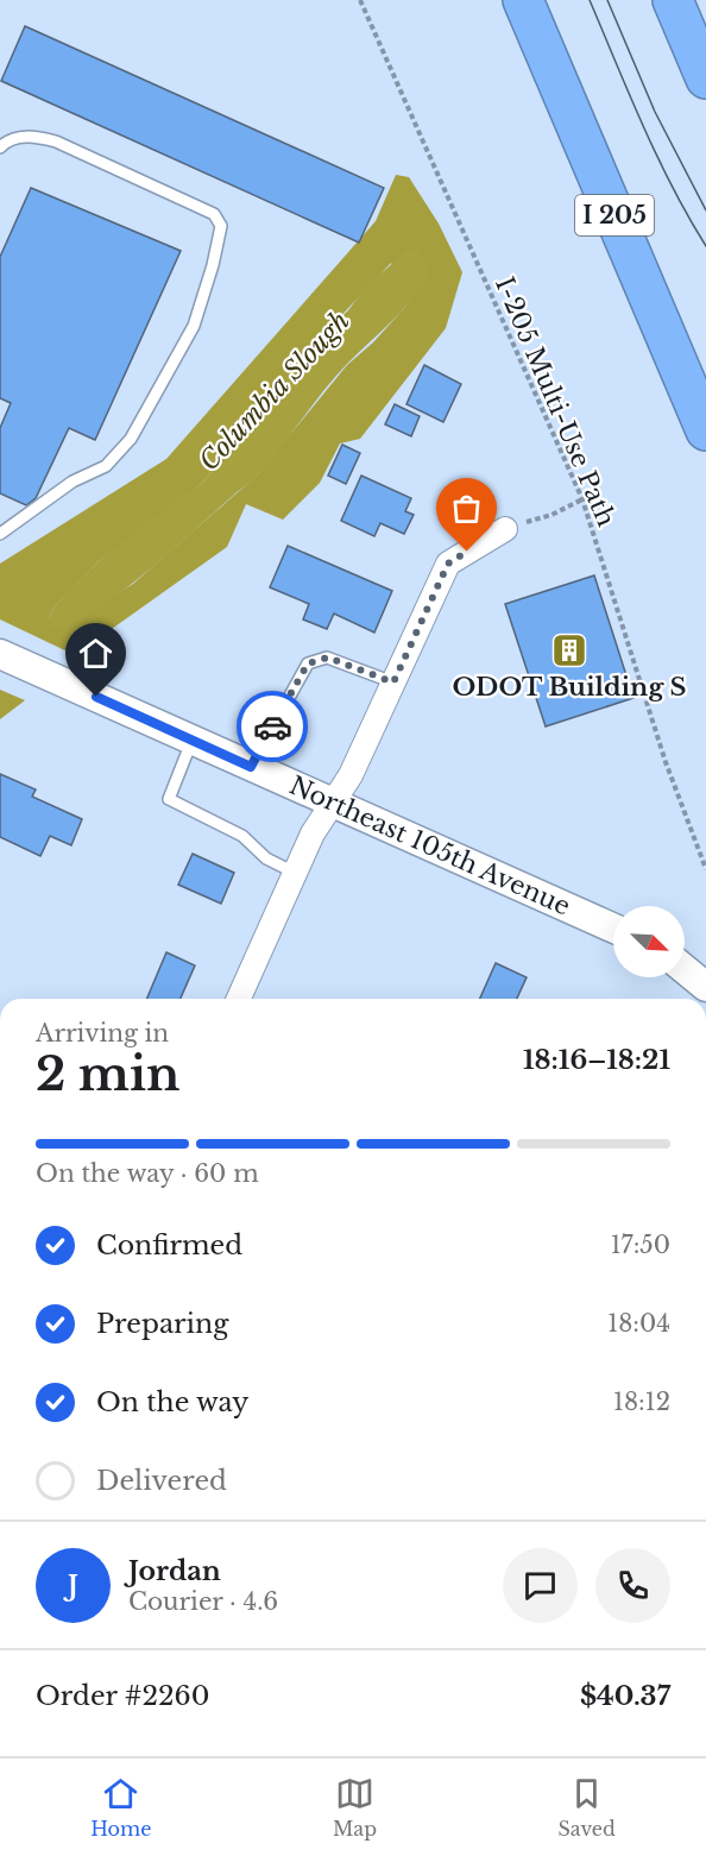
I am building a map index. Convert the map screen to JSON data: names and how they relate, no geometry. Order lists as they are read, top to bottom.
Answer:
{
  "streets": {
    "highway": ["I 205"],
    "street": ["Northeast 105th Avenue"],
    "path": ["I-205 Multi-Use Path"]
  },
  "water": ["Columbia Slough"],
  "places": {
    "building": ["ODOT Building S"]
  },
  "north": "bottom right",
  "page": {
    "heading": ["2 min", "Arriving in", "18:16–18:21"],
    "panel": [
      "Jordan",
      "Courier · 4.6",
      "Order #2260",
      "$40.37"
    ],
    "bar": "On the way · 60 m",
    "list": [
      ["Confirmed", "17:50"],
      ["Preparing", "18:04"],
      ["On the way", "18:12"],
      "Delivered"
    ],
    "round": "J",
    "tabs": ["Home", "Map", "Saved"]
  }
}
